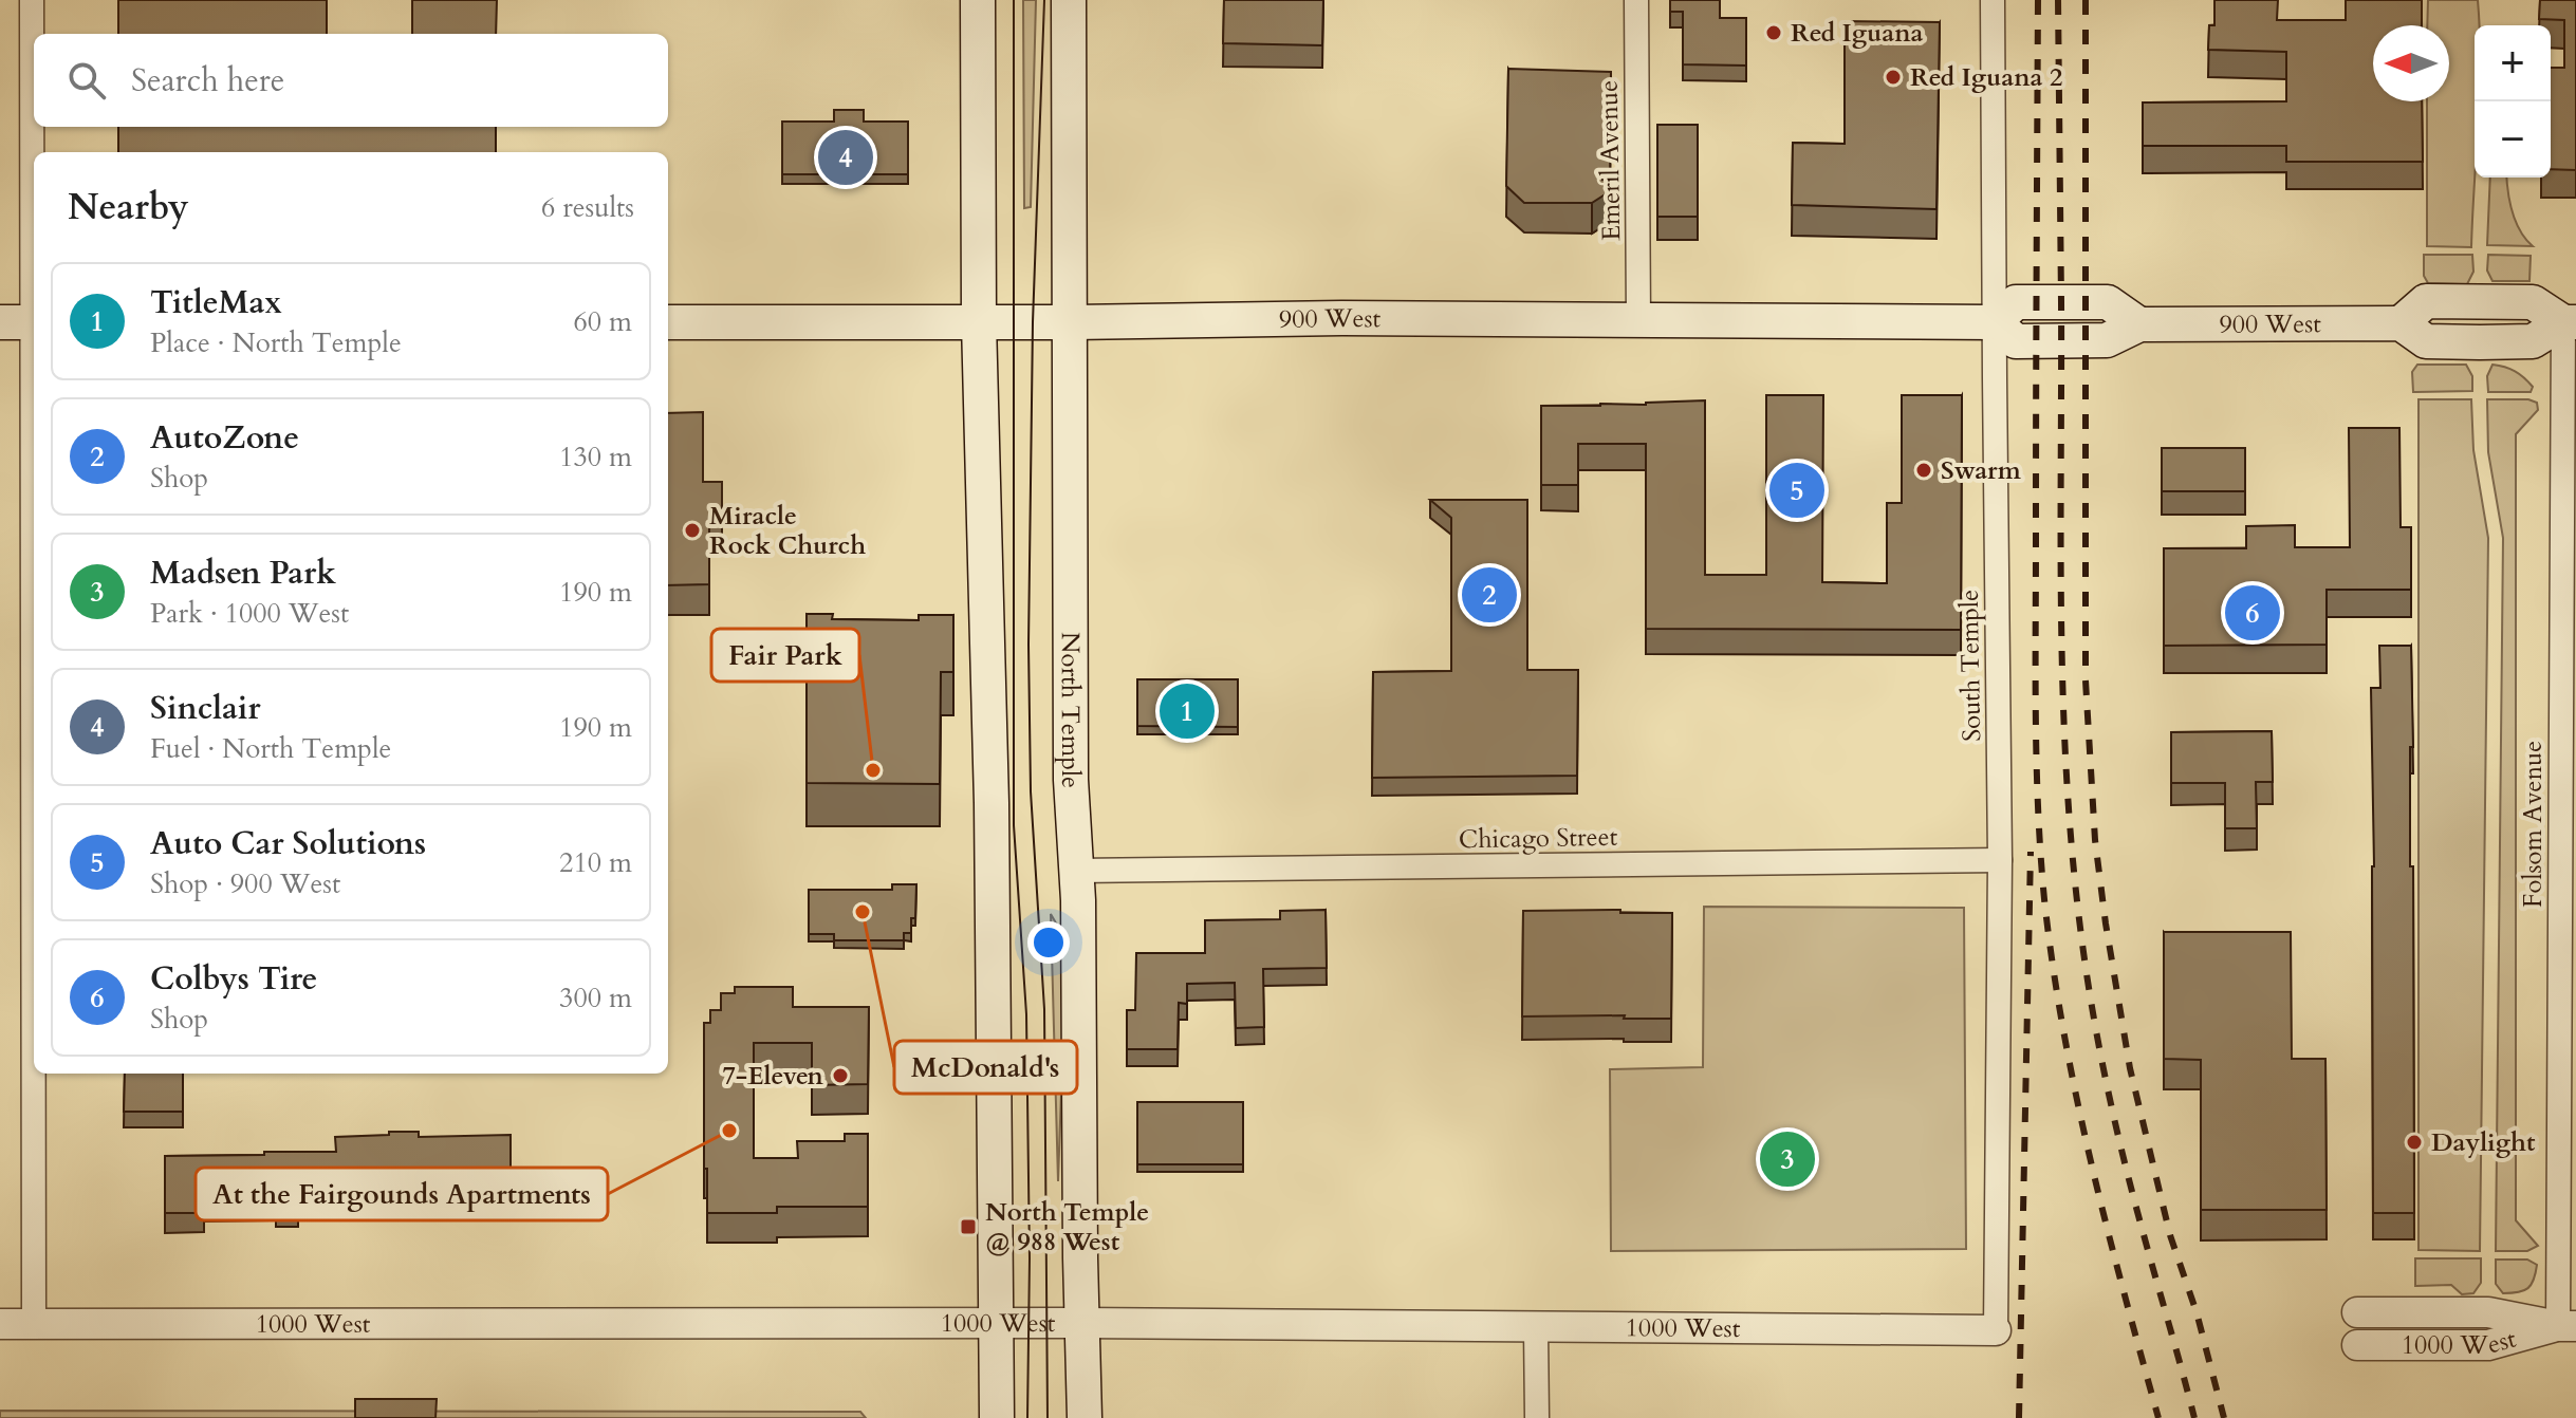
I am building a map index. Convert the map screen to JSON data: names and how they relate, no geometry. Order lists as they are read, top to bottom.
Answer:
{
  "streets": {
    "main road": ["900 West", "North Temple"],
    "street": [
      "Emeril Avenue",
      "South Temple",
      "Folsom Avenue",
      "Chicago Street",
      "1000 West"
    ]
  },
  "crossings": [
    ["Emeril Avenue", "900 West"],
    ["900 West", "South Temple"],
    ["900 West", "North Temple"],
    ["900 West", "Folsom Avenue"],
    ["South Temple", "Chicago Street"],
    ["South Temple", "1000 West"],
    ["North Temple", "Chicago Street"],
    ["North Temple", "1000 West"],
    ["Folsom Avenue", "1000 West"]
  ],
  "places": {
    "other": [
      "Red Iguana",
      "Red Iguana 2",
      "Swarm",
      "Miracle Rock Church",
      "Fair Park",
      "McDonald's",
      "7-Eleven",
      "At the Fairgounds Apartments",
      "Daylight"
    ],
    "transit": ["North Temple @ 988 West"]
  },
  "north": "left",
  "page": {
    "map_buttons": ["+", "−"],
    "search": "Search here",
    "pins": [
      "4",
      "5",
      "2",
      "6",
      "1",
      "3"
    ],
    "heading": ["Nearby", "6 results"],
    "list": [
      {
        "mark": "1",
        "name": "TitleMax",
        "note": "Place · North Temple",
        "value": "60 m"
      },
      {
        "mark": "2",
        "name": "AutoZone",
        "note": "Shop",
        "value": "130 m"
      },
      {
        "mark": "3",
        "name": "Madsen Park",
        "note": "Park · 1000 West",
        "value": "190 m"
      },
      {
        "mark": "4",
        "name": "Sinclair",
        "note": "Fuel · North Temple",
        "value": "190 m"
      },
      {
        "mark": "5",
        "name": "Auto Car Solutions",
        "note": "Shop · 900 West",
        "value": "210 m"
      },
      {
        "mark": "6",
        "name": "Colbys Tire",
        "note": "Shop",
        "value": "300 m"
      }
    ]
  }
}
